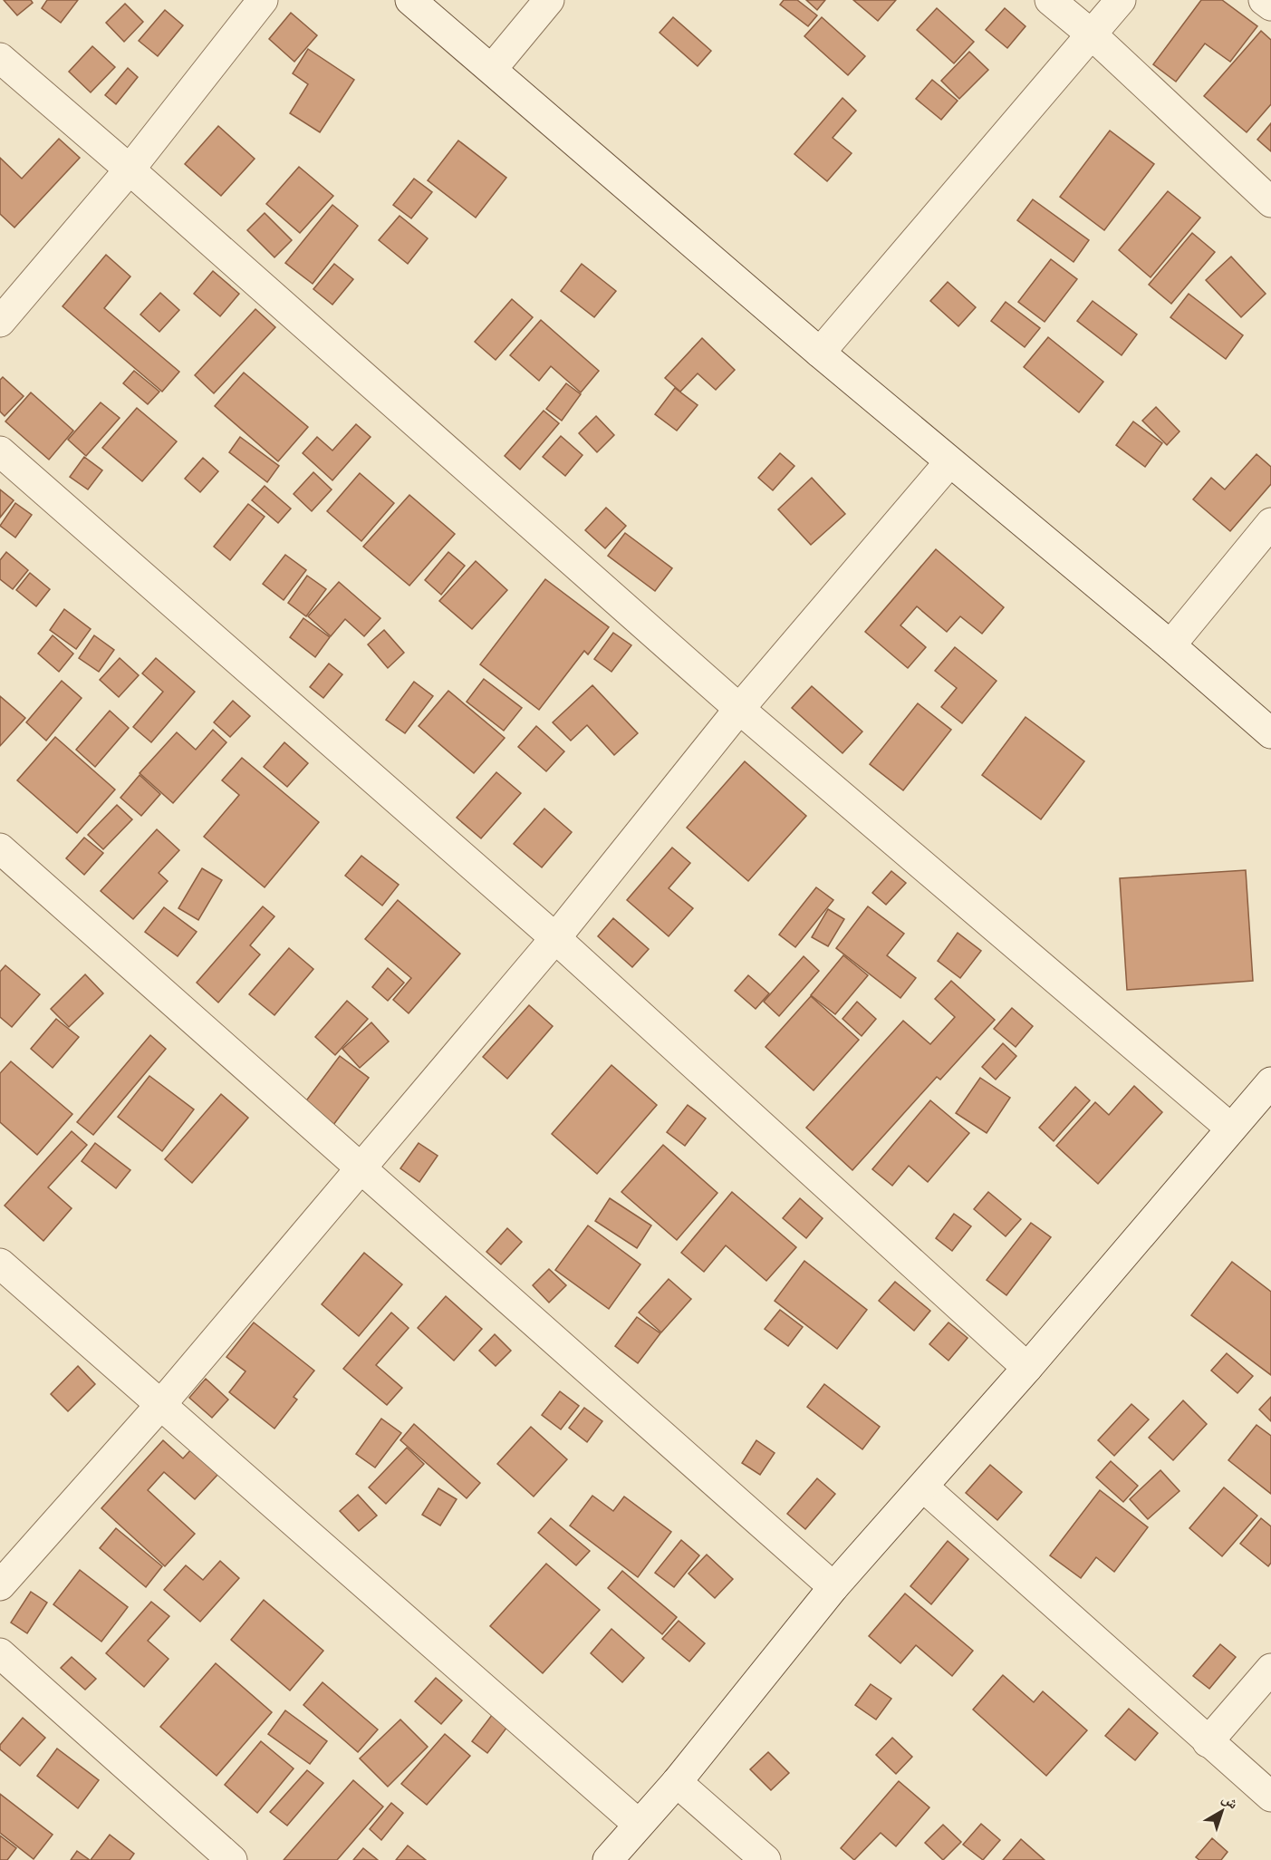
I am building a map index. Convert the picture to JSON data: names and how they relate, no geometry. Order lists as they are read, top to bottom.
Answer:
{
  "north": "top right"
}
